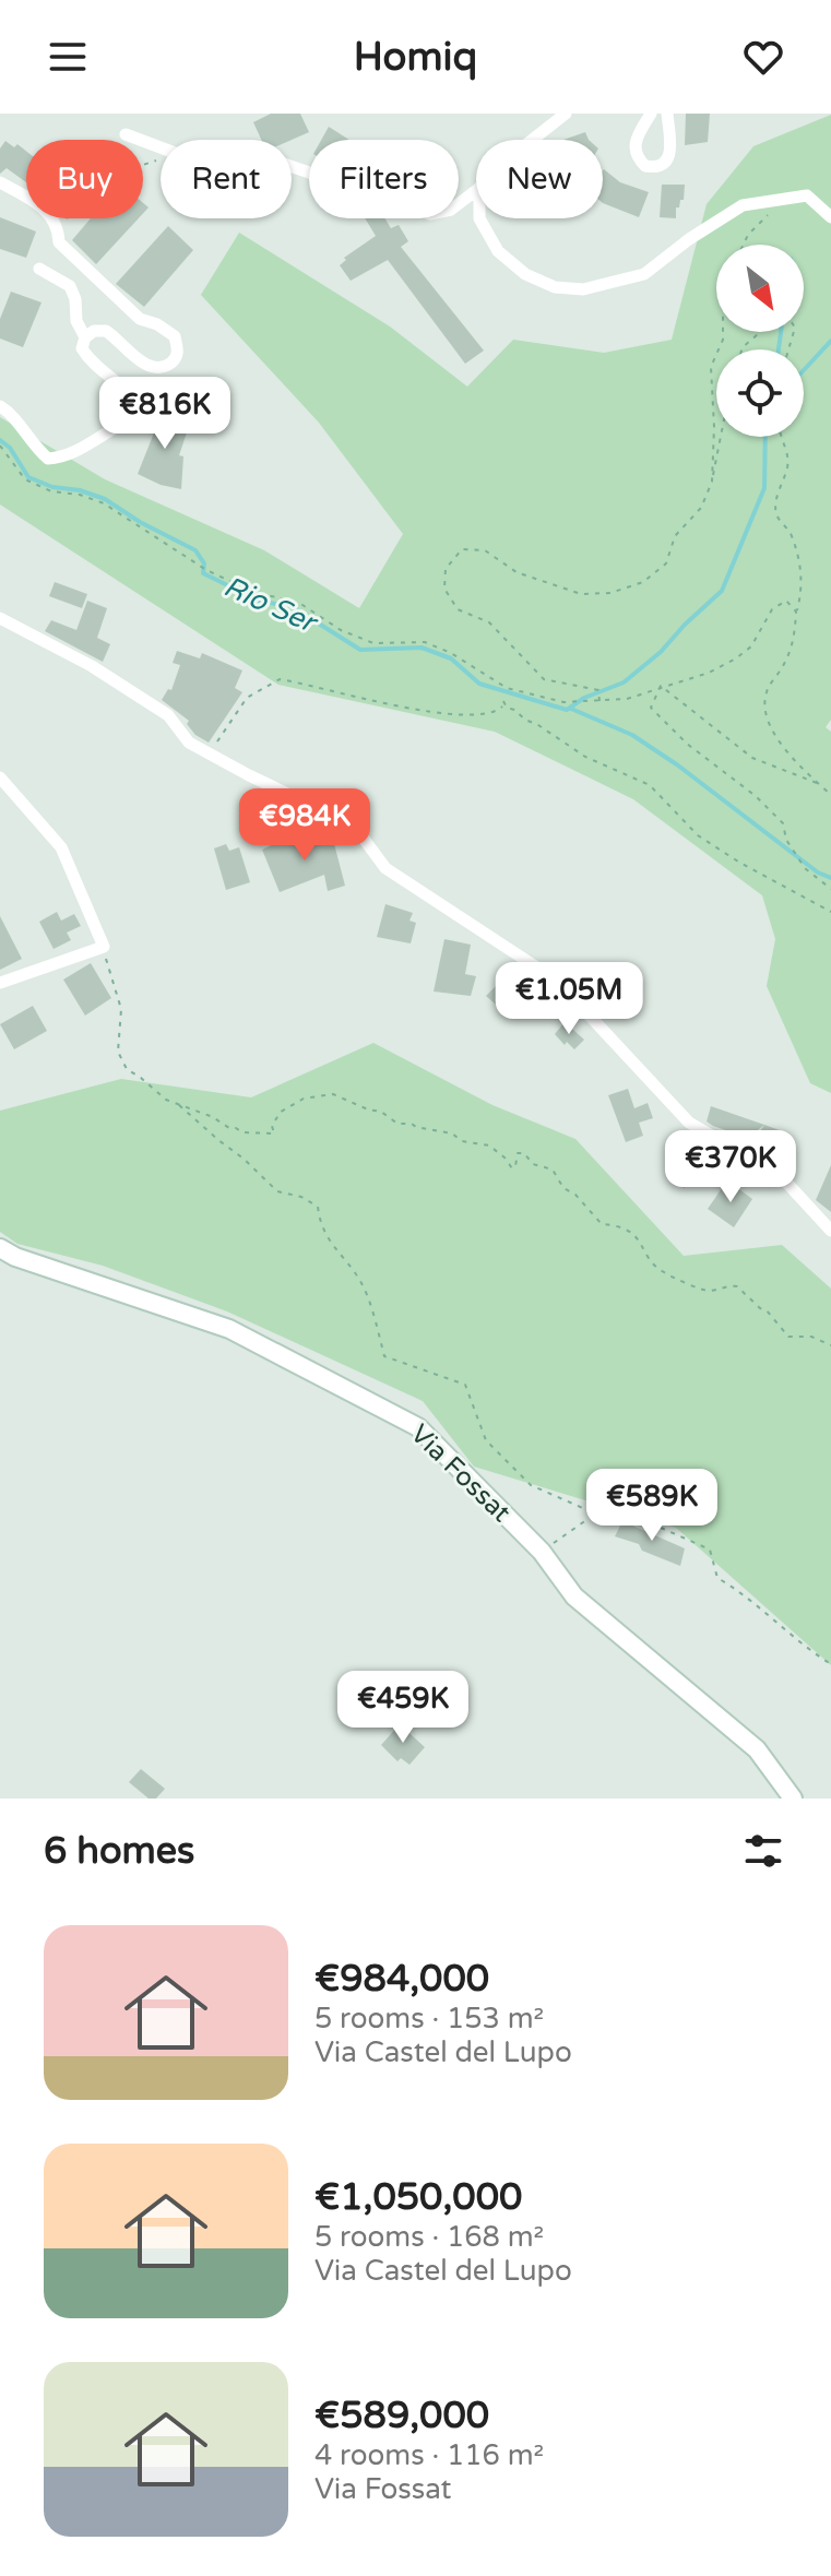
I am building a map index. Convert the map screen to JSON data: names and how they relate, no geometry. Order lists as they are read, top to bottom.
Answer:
{
  "streets": {
    "street": ["Via Fossat"]
  },
  "water": ["Rio Ser"],
  "north": "bottom right",
  "page": {
    "header": "Homiq",
    "chip": [
      "Buy",
      "Rent",
      "Filters",
      "New"
    ],
    "price": [
      "€816K",
      "€984K",
      "€1.05M",
      "€370K",
      "€589K",
      "€459K"
    ],
    "heading": "6 homes",
    "list": [
      {
        "name": "€984,000",
        "note": "5 rooms · 153 m² · Via Castel del Lupo"
      },
      {
        "name": "€1,050,000",
        "note": "5 rooms · 168 m² · Via Castel del Lupo"
      },
      {
        "name": "€589,000",
        "note": "4 rooms · 116 m² · Via Fossat"
      }
    ]
  }
}
